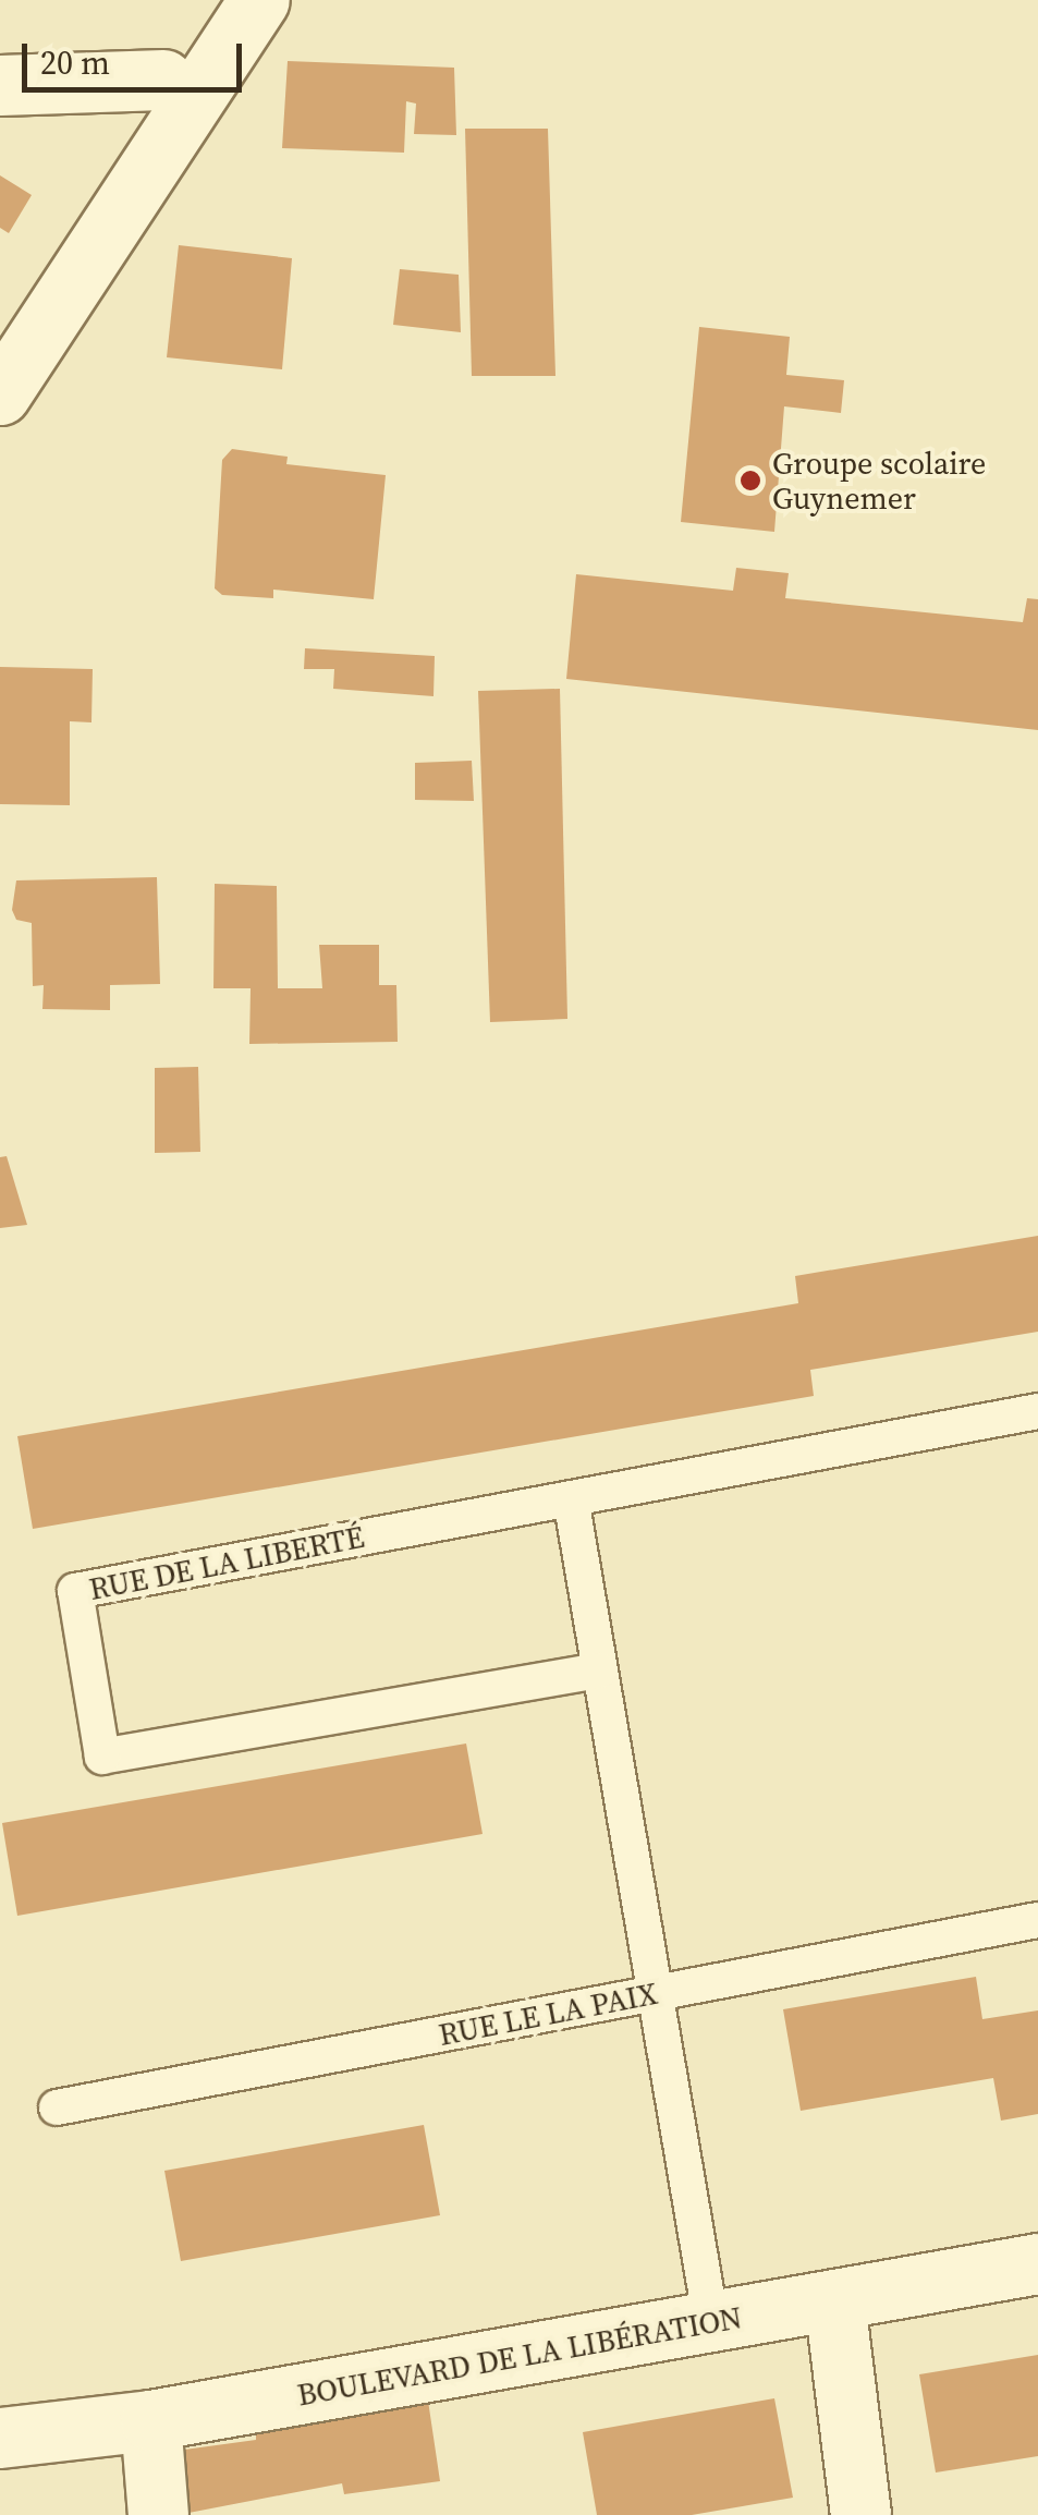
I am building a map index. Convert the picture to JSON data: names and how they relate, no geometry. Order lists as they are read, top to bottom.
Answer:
{
  "streets": {
    "street": ["BOULEVARD DE LA LIBÉRATION"],
    "lane": ["RUE DE LA LIBERTÉ", "RUE LE LA PAIX"]
  },
  "places": ["Groupe scolaire Guynemer"],
  "scale_bar": "20 m"
}
